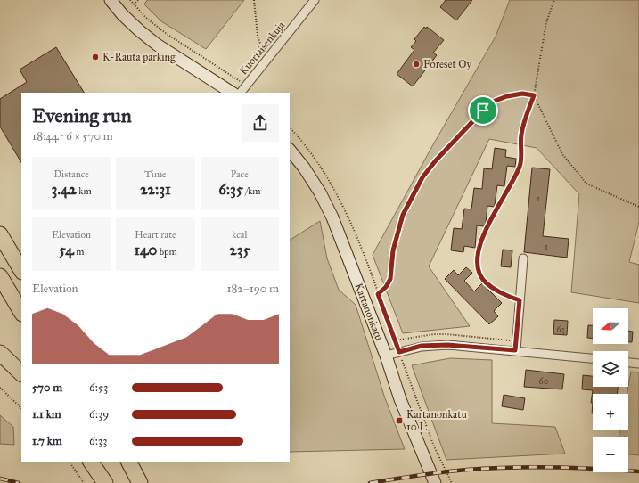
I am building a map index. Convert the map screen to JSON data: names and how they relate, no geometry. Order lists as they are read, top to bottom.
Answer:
{
  "streets": {
    "main road": ["Kartanonkatu"],
    "street": ["Kuoriaisenkuja"]
  },
  "places": {
    "other": ["K-Rauta parking", "Foreset Oy"],
    "transit": ["Kartanonkatu 10 L"]
  },
  "house_numbers": [
    "1",
    "1",
    "63",
    "60"
  ],
  "north": "left",
  "page": {
    "heading": ["Evening run", "18:44 · 6 × 570 m"],
    "stats": [
      ["Distance", "3.42 km"],
      ["Time", "22:31"],
      ["Pace", "6:35 /km"],
      ["Elevation", "54 m"],
      ["Heart rate", "140 bpm"],
      ["kcal", "235"]
    ],
    "chart": ["Elevation", "182–190 m"],
    "map_buttons": ["+", "−"],
    "list": [
      {
        "name": "570 m",
        "note": "6:53"
      },
      {
        "name": "1.1 km",
        "note": "6:39"
      },
      {
        "name": "1.7 km",
        "note": "6:33"
      }
    ]
  }
}
